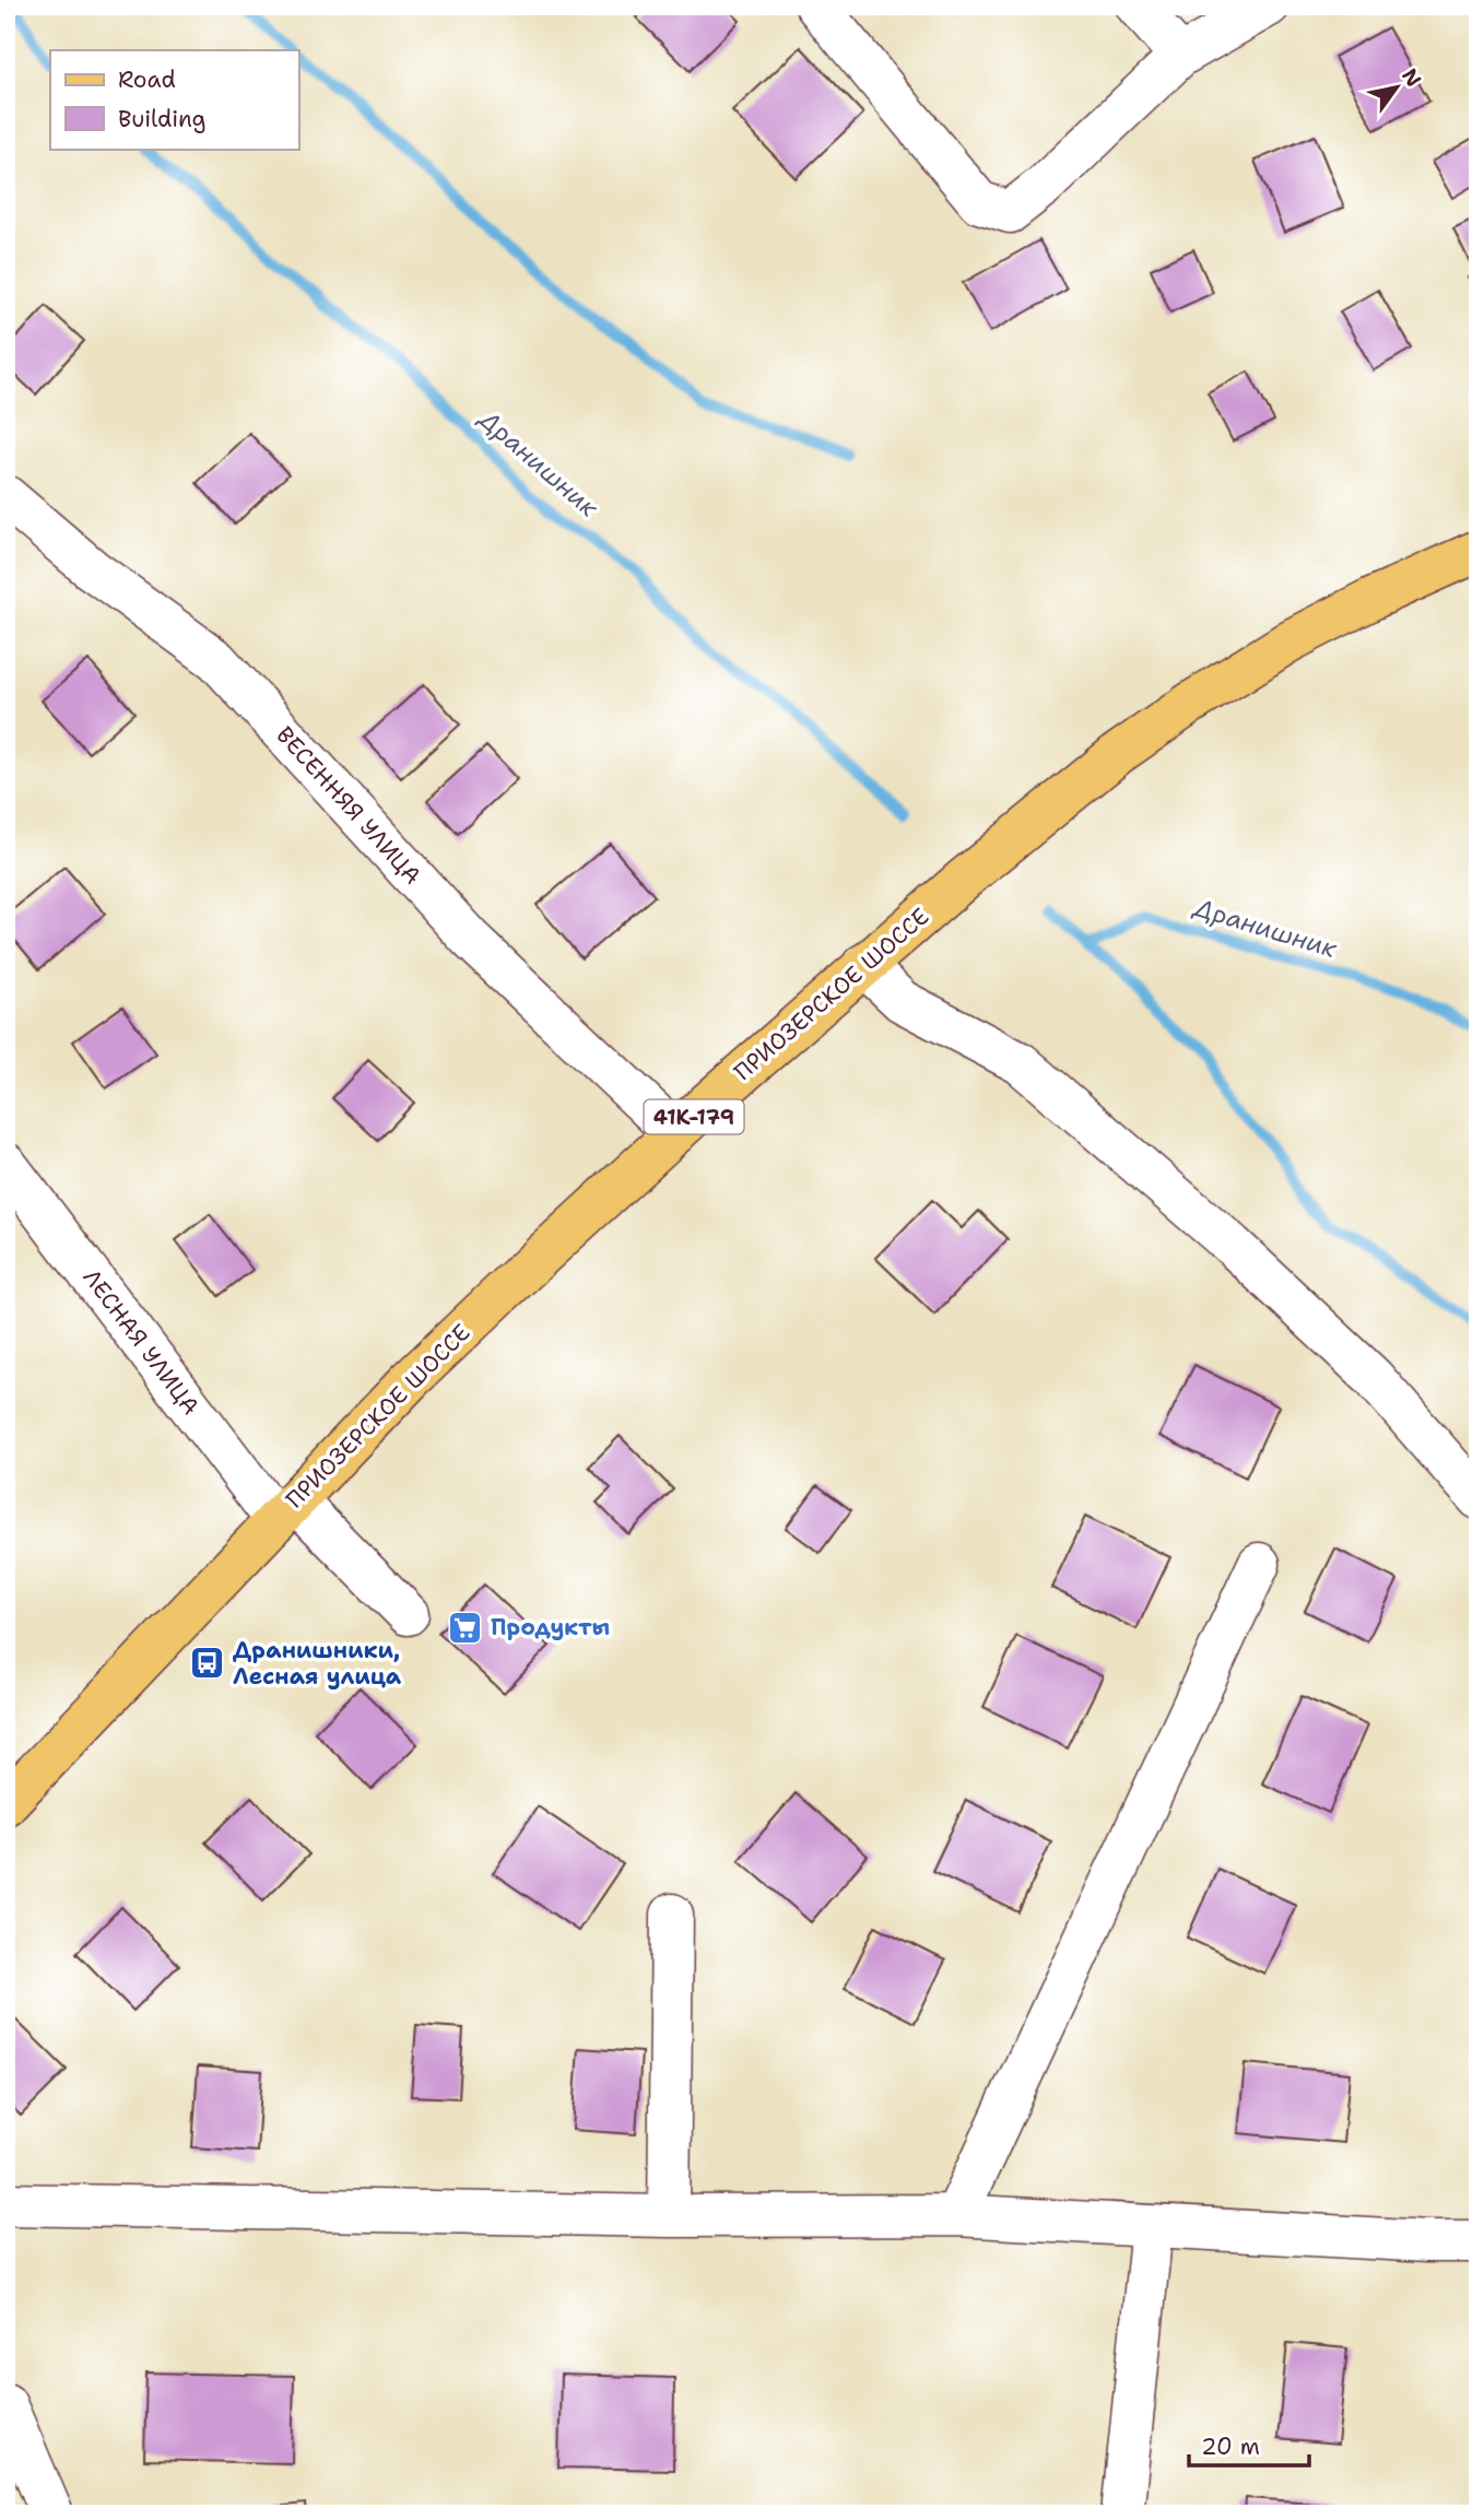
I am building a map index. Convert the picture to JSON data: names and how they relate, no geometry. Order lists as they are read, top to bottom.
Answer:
{
  "streets": {
    "main road": ["ПРИОЗЕРСКОЕ ШОССЕ", "41К-179"],
    "street": ["ВЕСЕННЯЯ УЛИЦА", "ЛЕСНАЯ УЛИЦА"]
  },
  "crossings": [
    ["ВЕСЕННЯЯ УЛИЦА", "ПРИОЗЕРСКОЕ ШОССЕ"],
    ["ПРИОЗЕРСКОЕ ШОССЕ", "ЛЕСНАЯ УЛИЦА"]
  ],
  "water": ["Дранишник"],
  "places": {
    "supermarket": ["Продукты"],
    "bus stop": ["Дранишники, Лесная улица"]
  },
  "legend": ["Road", "Building"],
  "scale_bar": "20 m",
  "north": "top right"
}
